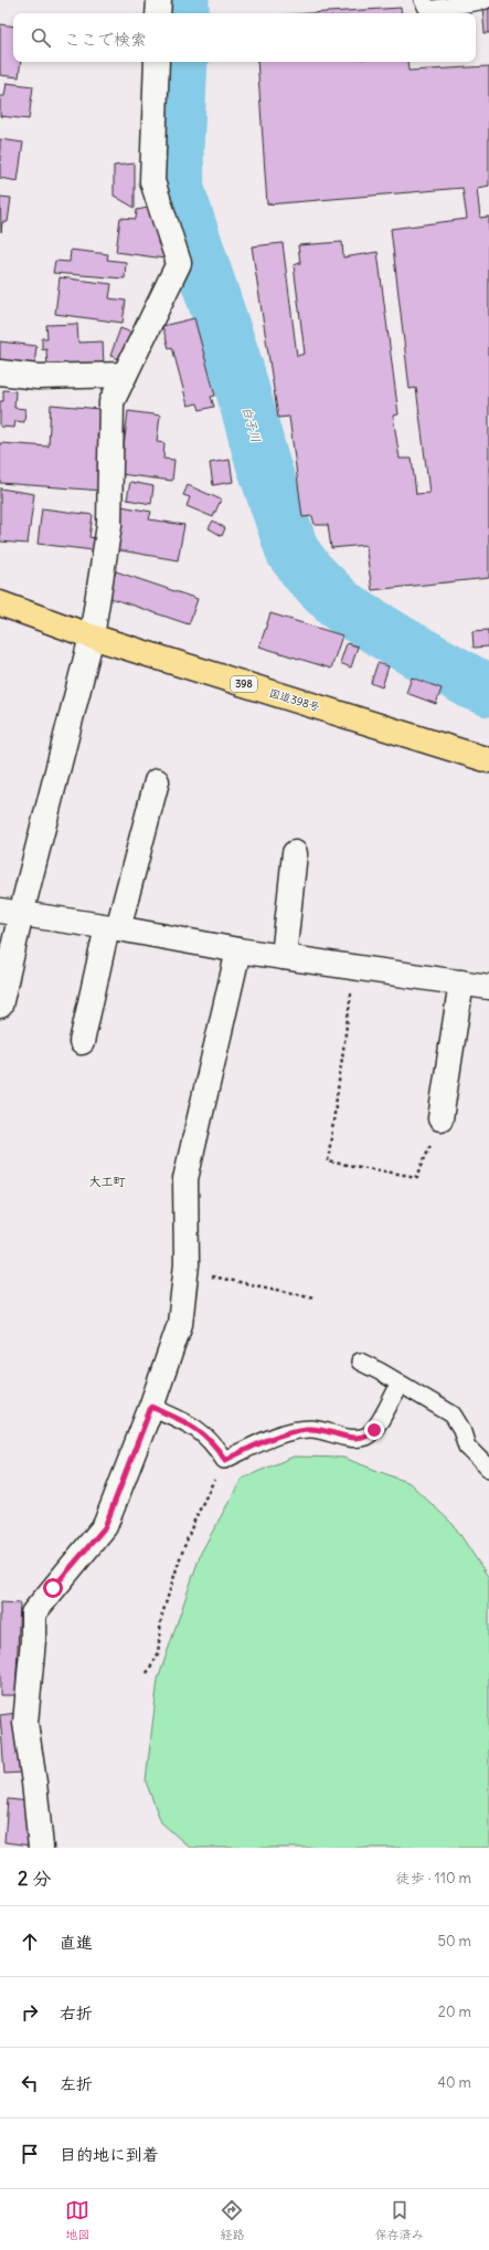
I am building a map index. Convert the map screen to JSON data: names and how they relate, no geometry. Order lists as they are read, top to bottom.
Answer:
{
  "streets": {
    "highway": ["398", "国道398号"]
  },
  "districts": ["大工町"],
  "water": ["白子川"],
  "page": {
    "search": "ここで検索",
    "heading": ["2 分", "徒歩 · 110 m"],
    "list": [
      ["直進", "50 m"],
      ["右折", "20 m"],
      ["左折", "40 m"],
      "目的地に到着"
    ],
    "nav": ["地図", "経路", "保存済み"]
  }
}
